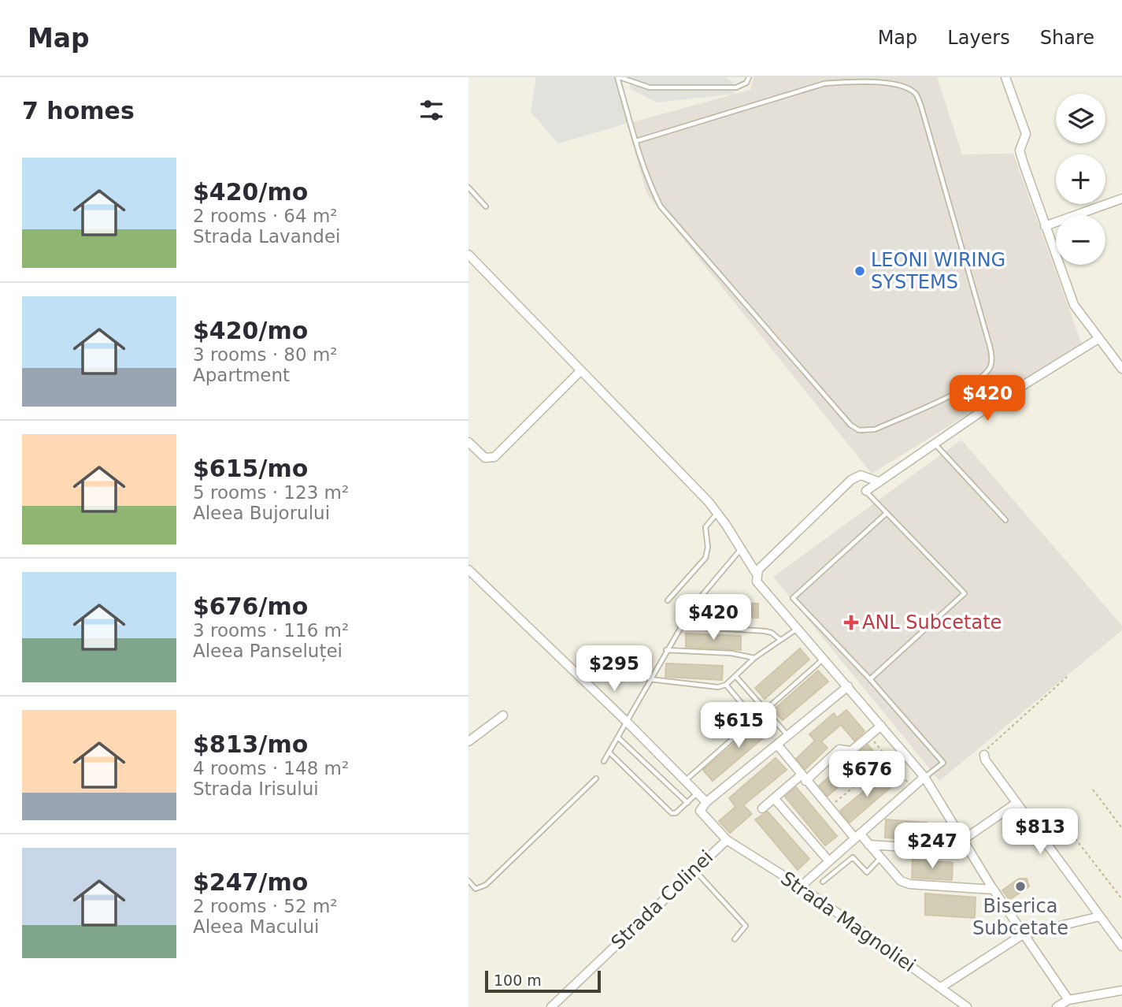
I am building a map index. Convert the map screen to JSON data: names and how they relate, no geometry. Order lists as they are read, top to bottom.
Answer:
{
  "streets": {
    "street": ["Strada Colinei", "Strada Magnoliei"]
  },
  "crossings": [
    ["Strada Colinei", "Strada Magnoliei"]
  ],
  "places": {
    "other": ["LEONI WIRING SYSTEMS", "Biserica Subcetate"],
    "health": ["ANL Subcetate"]
  },
  "scale_bar": "100 m",
  "page": {
    "header": "Map",
    "nav": ["Map", "Layers", "Share"],
    "heading": "7 homes",
    "map_buttons": ["+", "−"],
    "list": [
      {
        "name": "$420/mo",
        "note": "2 rooms · 64 m² · Strada Lavandei"
      },
      {
        "name": "$420/mo",
        "note": "3 rooms · 80 m² · Apartment"
      },
      {
        "name": "$615/mo",
        "note": "5 rooms · 123 m² · Aleea Bujorului"
      },
      {
        "name": "$676/mo",
        "note": "3 rooms · 116 m² · Aleea Panseluței"
      },
      {
        "name": "$813/mo",
        "note": "4 rooms · 148 m² · Strada Irisului"
      },
      {
        "name": "$247/mo",
        "note": "2 rooms · 52 m² · Aleea Macului"
      }
    ],
    "price": [
      "$420",
      "$420",
      "$295",
      "$615",
      "$676",
      "$813",
      "$247"
    ],
    "scale": "100 m"
  }
}
